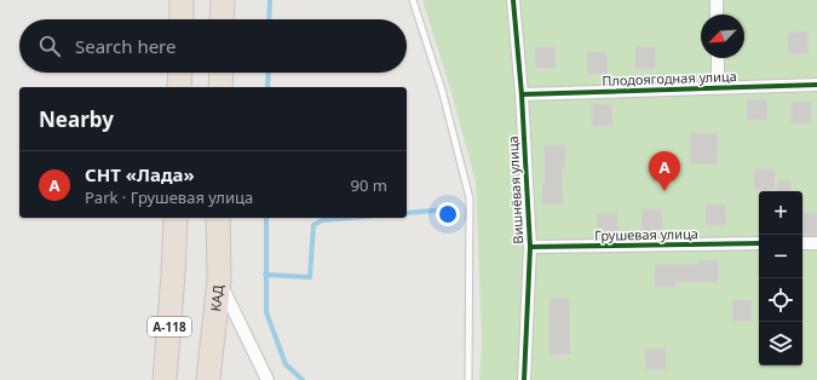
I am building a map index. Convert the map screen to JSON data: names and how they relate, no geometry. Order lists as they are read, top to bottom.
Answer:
{
  "streets": {
    "highway": ["КАД", "А-118"],
    "street": ["Плодоягодная улица", "Вишнёвая улица", "Грушевая улица"]
  },
  "crossings": [
    ["Плодоягодная улица", "Вишнёвая улица"],
    ["Вишнёвая улица", "Грушевая улица"]
  ],
  "north": "bottom left",
  "page": {
    "search": "Search here",
    "heading": "Nearby",
    "list": [
      {
        "mark": "A",
        "name": "СНТ «Лада»",
        "note": "Park · Грушевая улица",
        "value": "90 m"
      }
    ],
    "pins": "A",
    "map_buttons": ["+", "−"]
  }
}
